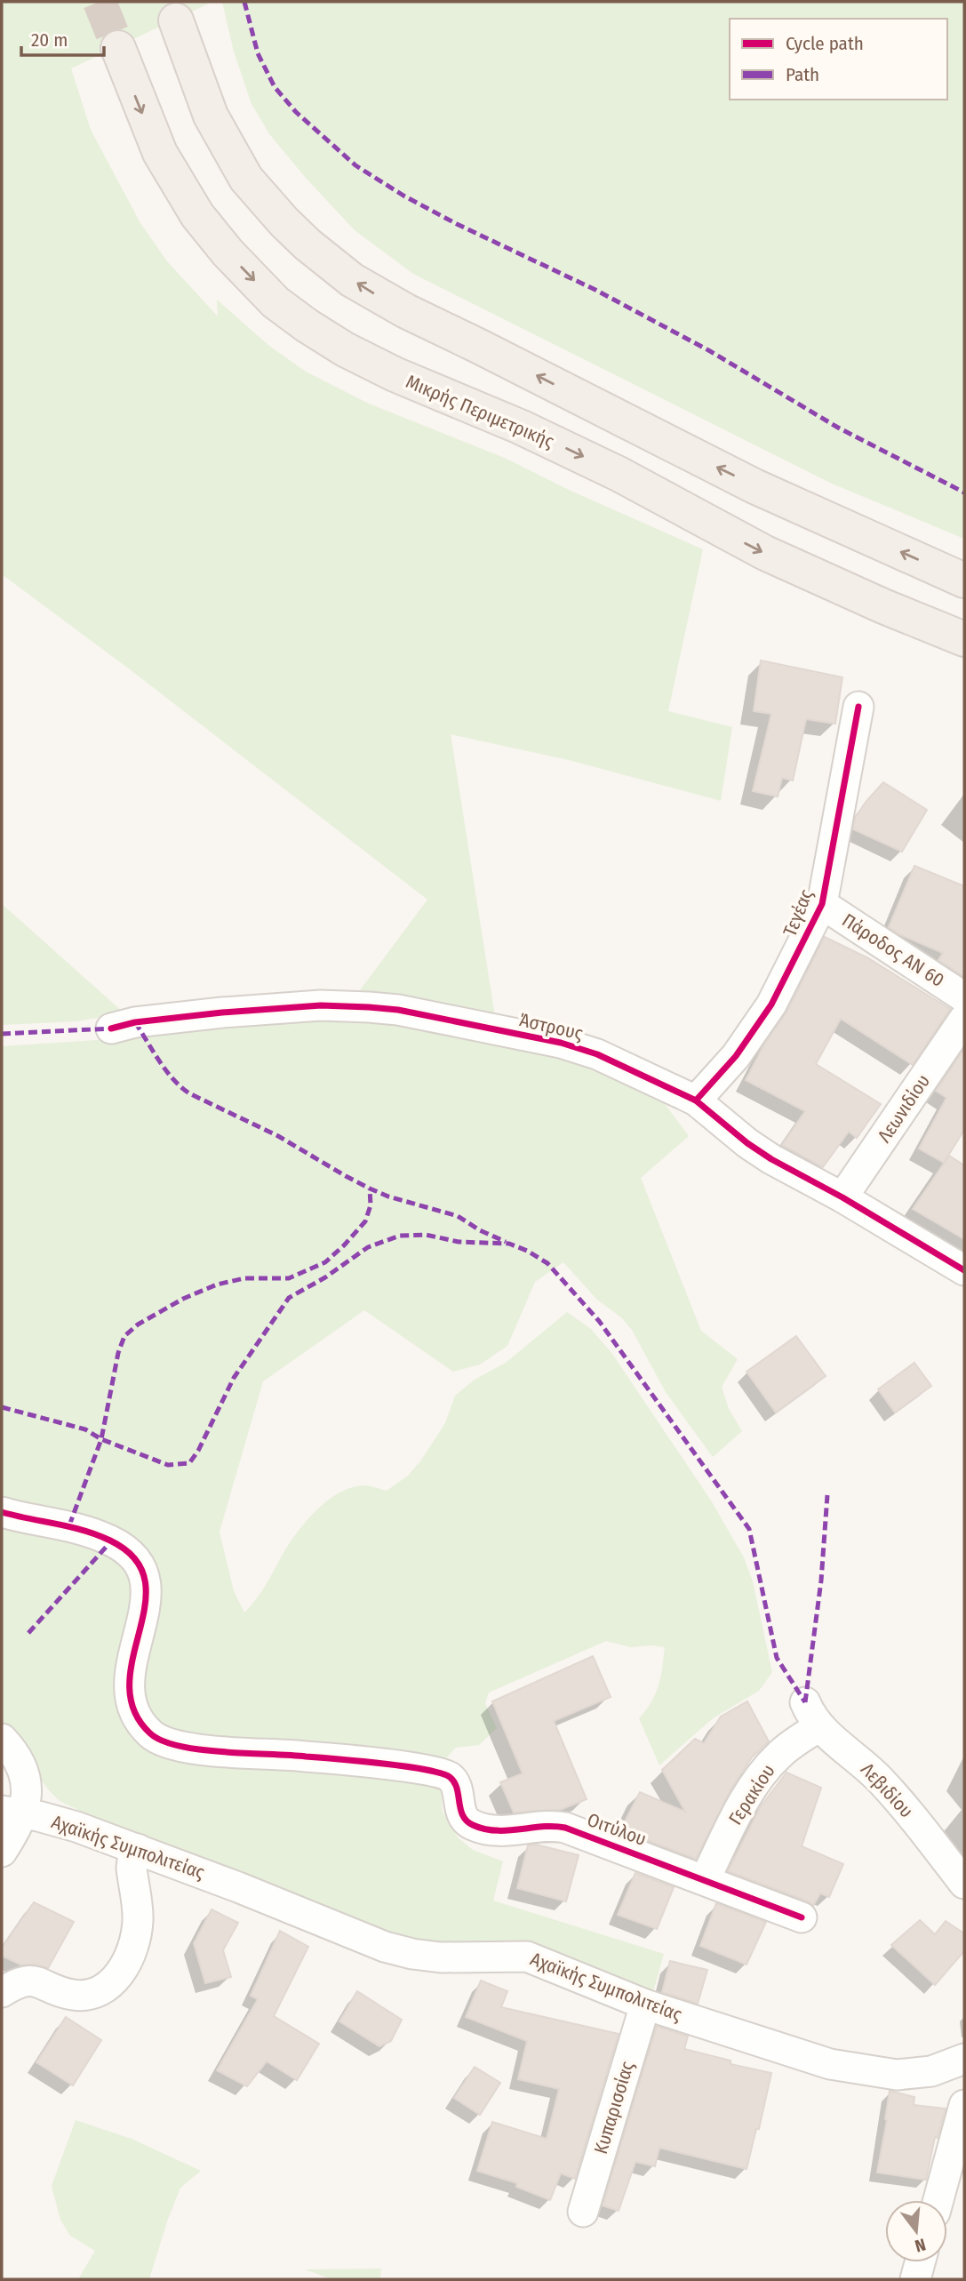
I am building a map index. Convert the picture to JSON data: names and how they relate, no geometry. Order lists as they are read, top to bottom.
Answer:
{
  "streets": {
    "main road": ["Μικρής Περιμετρικής"],
    "street": [
      "Τεγέας",
      "Πάροδος ΑΝ 60",
      "Άστρους",
      "Λεωνιδίου",
      "Λεβιδίου",
      "Γερακίου",
      "Οιτύλου",
      "Αχαϊκής Συμπολιτείας",
      "Κυπαρισσίας"
    ]
  },
  "crossings": [
    ["Τεγέας", "Πάροδος ΑΝ 60"],
    ["Τεγέας", "Άστρους"],
    ["Άστρους", "Λεωνιδίου"],
    ["Λεβιδίου", "Γερακίου"],
    ["Γερακίου", "Οιτύλου"],
    ["Αχαϊκής Συμπολιτείας", "Κυπαρισσίας"]
  ],
  "legend": ["Cycle path", "Path"],
  "scale_bar": "20 m",
  "north": "bottom"
}
